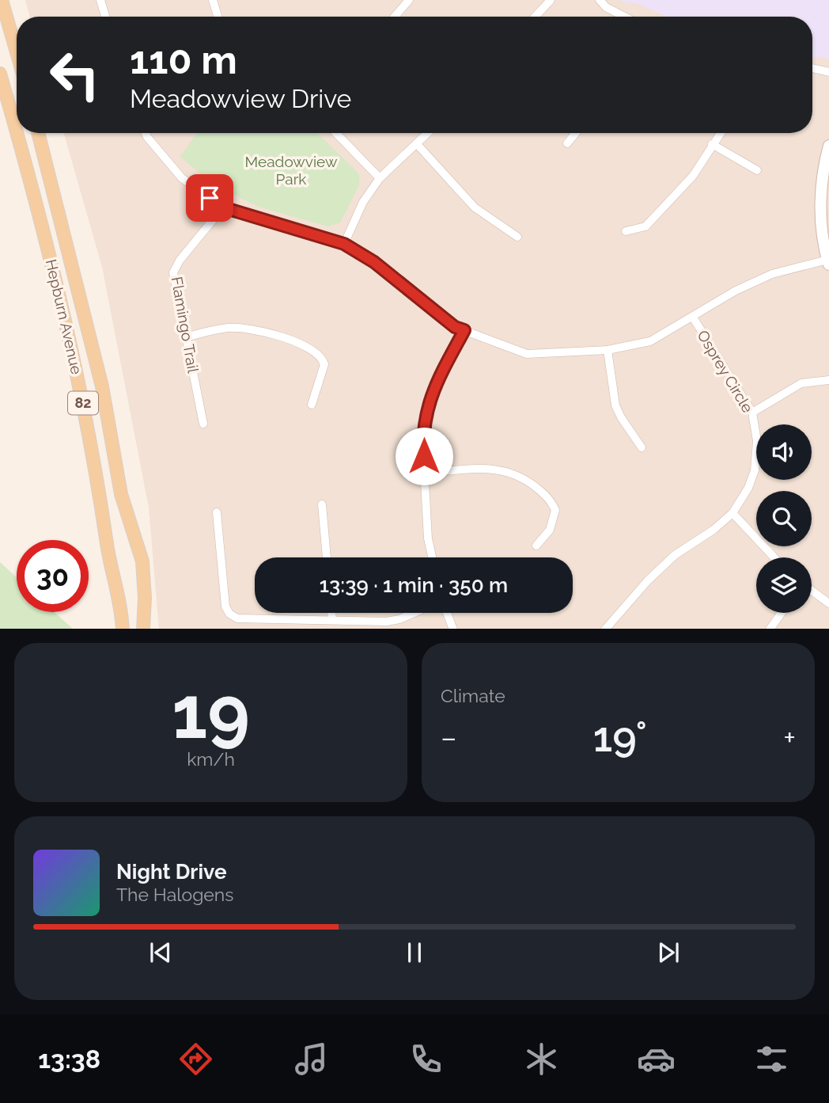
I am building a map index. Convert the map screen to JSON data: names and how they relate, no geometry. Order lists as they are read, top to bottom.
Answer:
{
  "streets": {
    "main road": ["Hepburn Avenue", "82"],
    "street": ["Flamingo Trail", "Osprey Circle"]
  },
  "parks": ["Meadowview Park"],
  "page": {
    "turn": ["110 m", "Meadowview Drive"],
    "limit": "30",
    "trip": "13:39 · 1 min · 350 m",
    "tile": [
      ["19", "km/h"],
      "Climate"
    ],
    "heat": ["−", "19°", "+"],
    "song": ["Night Drive", "The Halogens"],
    "tabs": "13:38"
  }
}
